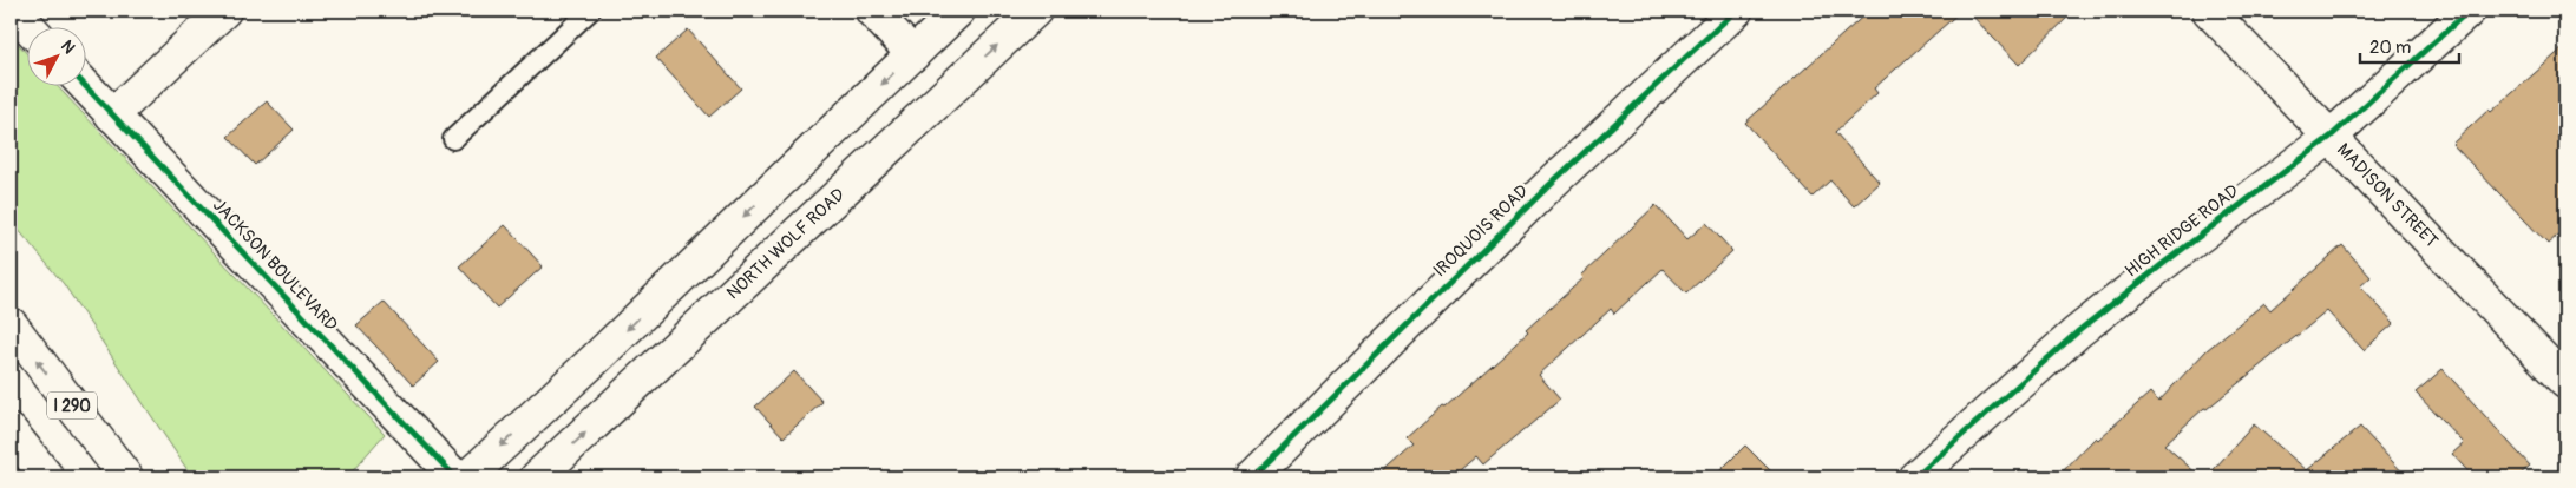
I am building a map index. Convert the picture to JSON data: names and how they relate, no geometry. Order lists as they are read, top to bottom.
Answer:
{
  "streets": {
    "main road": [
      "MADISON STREET",
      "IROQUOIS ROAD",
      "HIGH RIDGE ROAD",
      "NORTH WOLF ROAD",
      "JACKSON BOULEVARD",
      "I 290"
    ]
  },
  "crossings": [
    ["MADISON STREET", "HIGH RIDGE ROAD"]
  ],
  "scale_bar": "20 m",
  "north": "top right"
}
